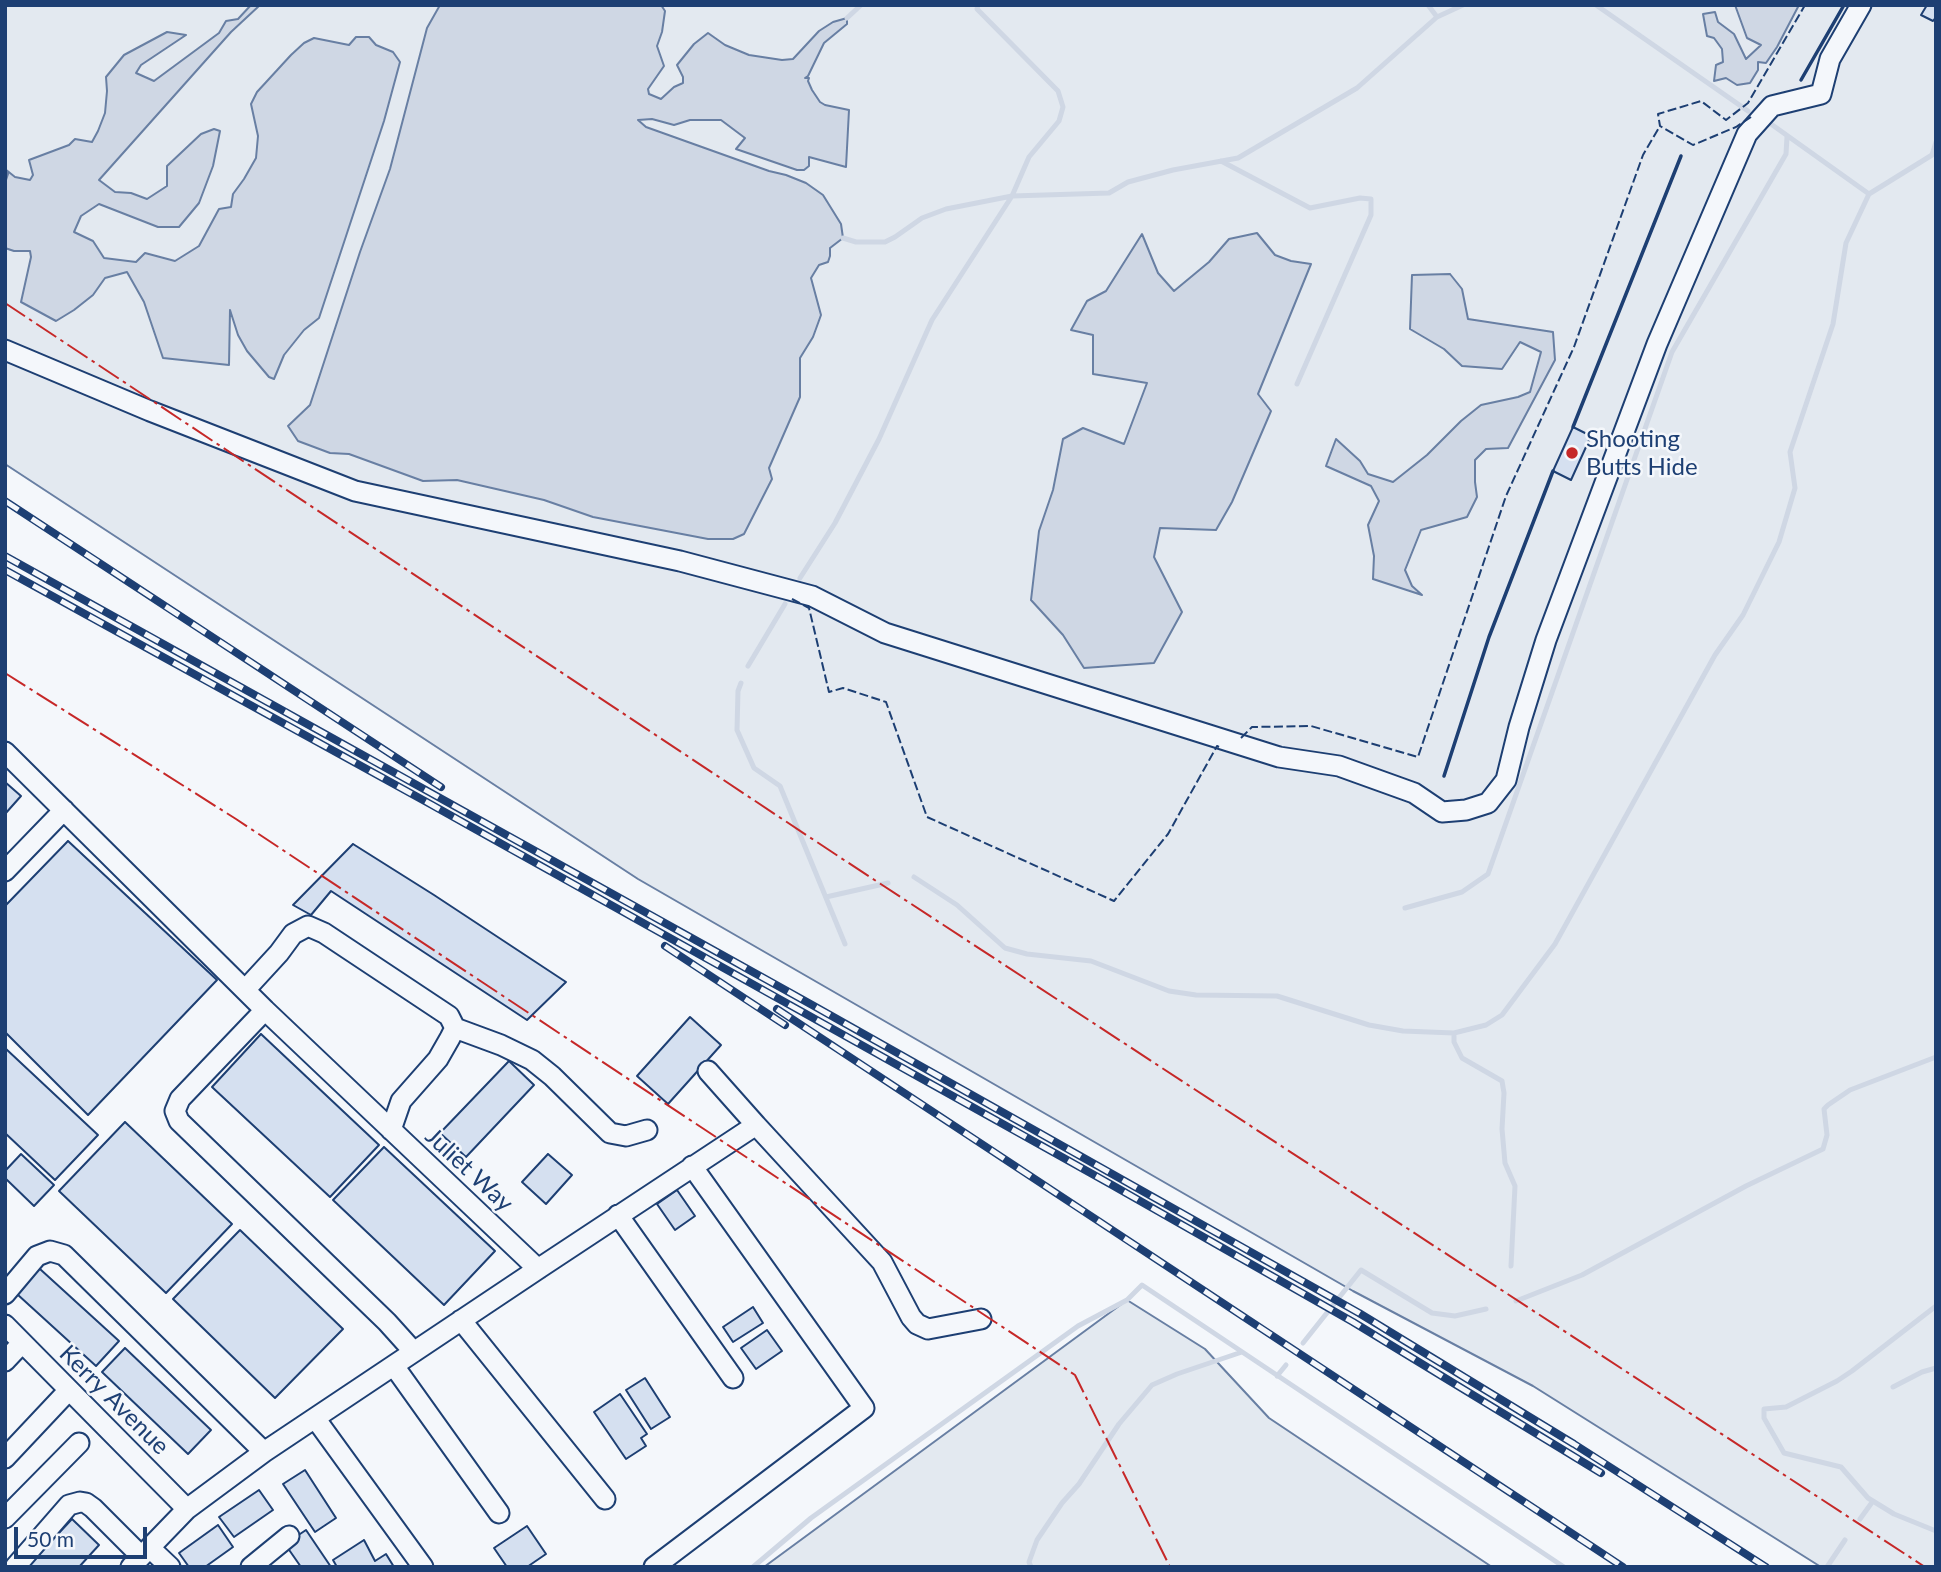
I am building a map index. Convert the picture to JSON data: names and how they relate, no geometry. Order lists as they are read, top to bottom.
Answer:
{
  "streets": {
    "street": ["Juliet Way", "Kerry Avenue"]
  },
  "places": ["Shooting Butts Hide"],
  "scale_bar": "50 m"
}
